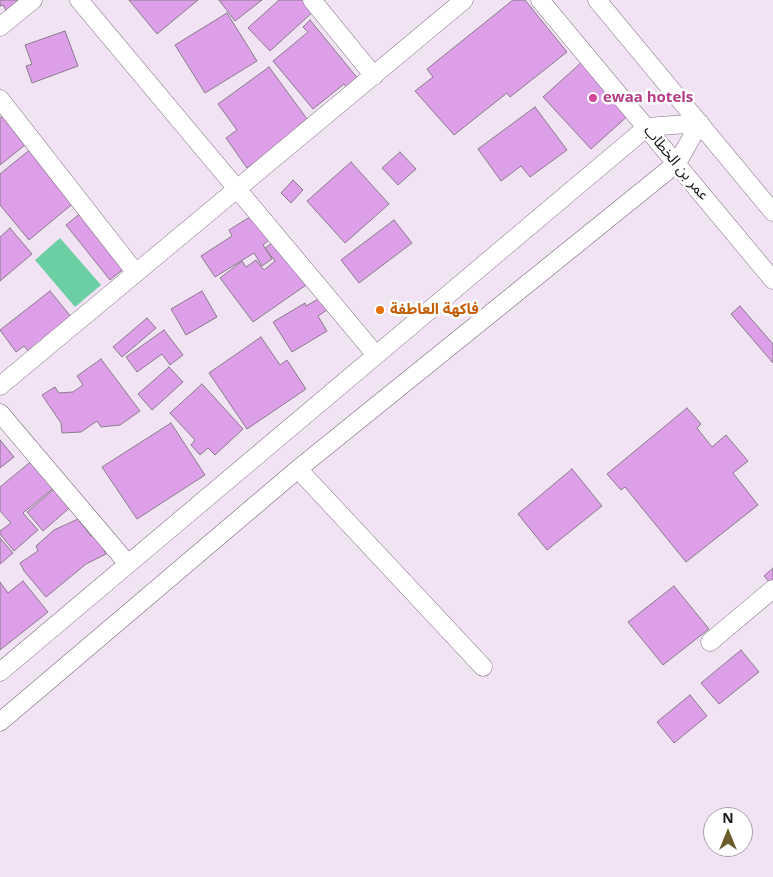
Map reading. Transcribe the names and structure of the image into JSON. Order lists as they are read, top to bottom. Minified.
{"streets":{"street":["عمر بن الخطاب"]},"places":["ewaa hotels","فاكهة العاطفة"],"north":"top"}
